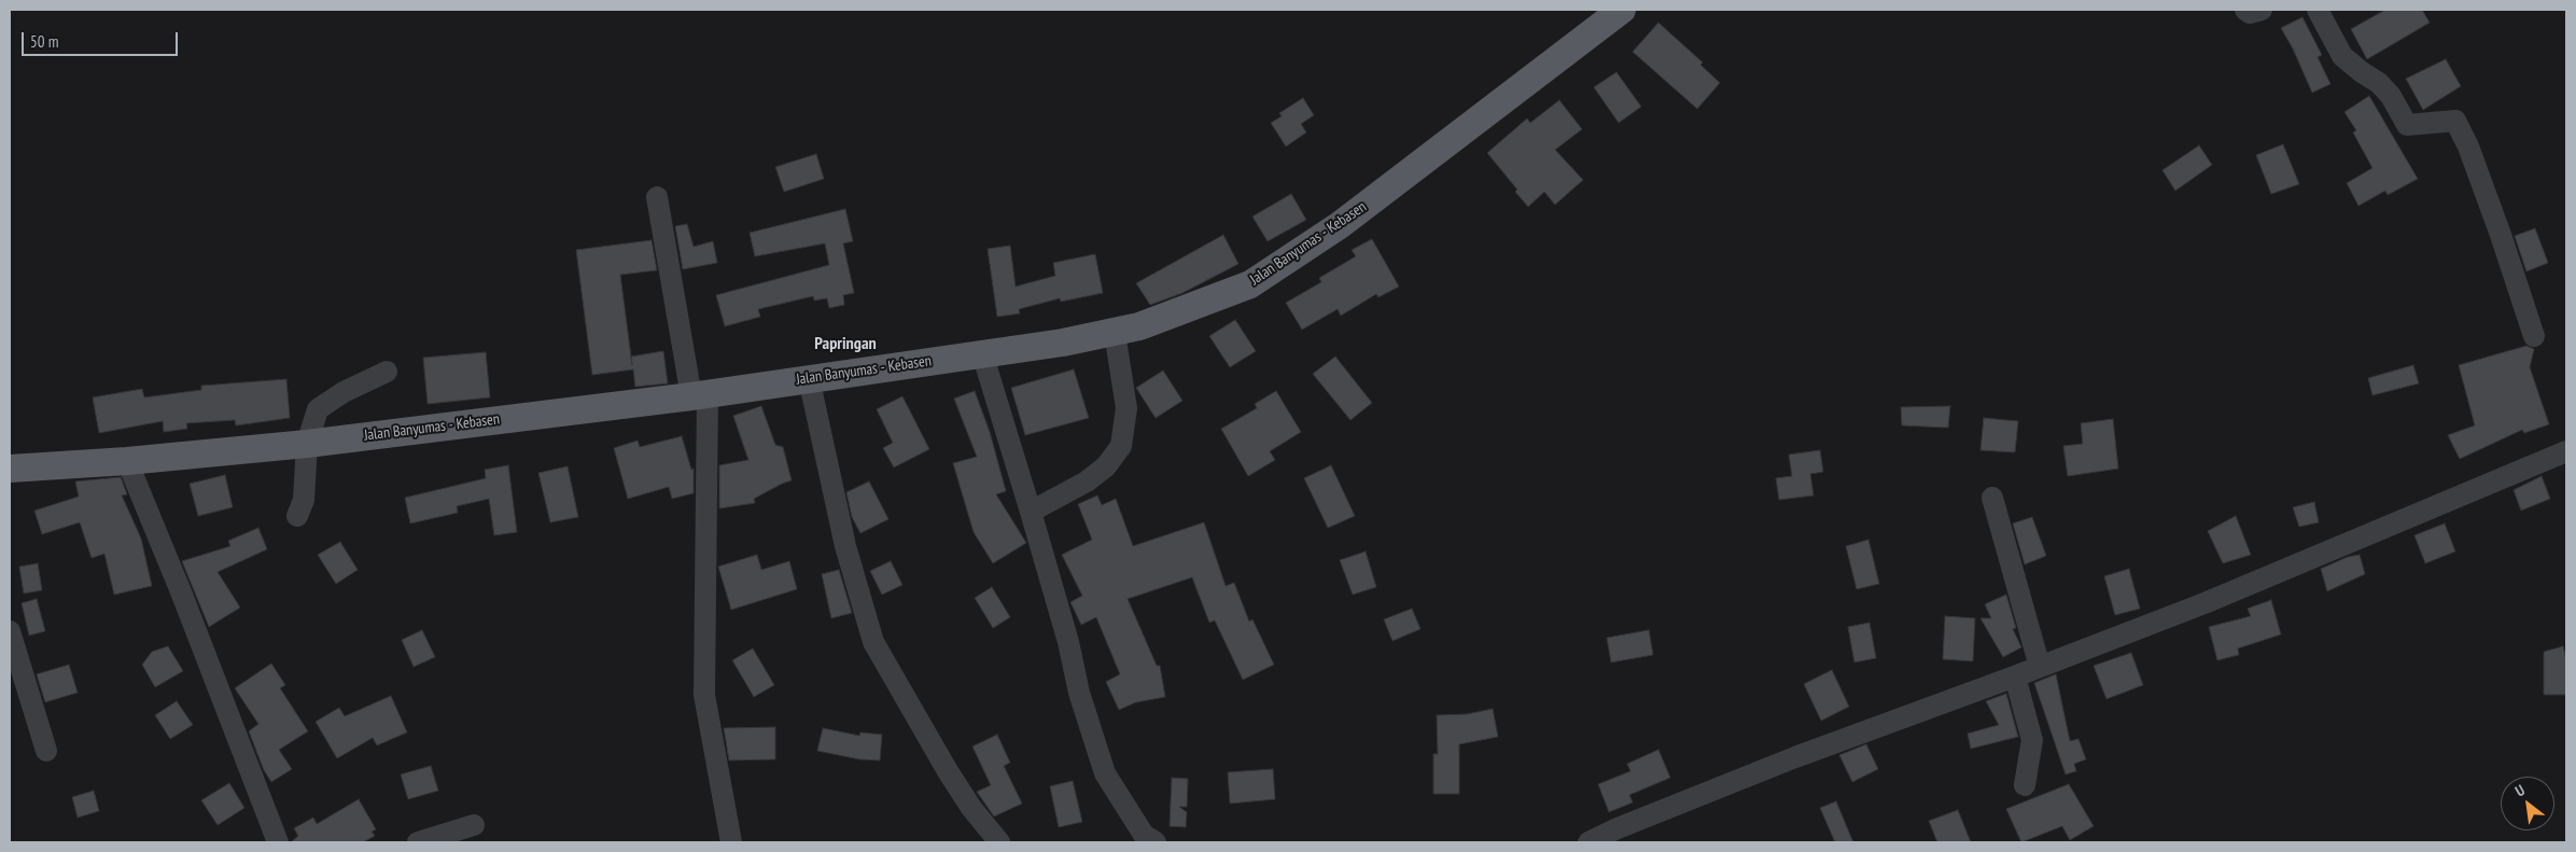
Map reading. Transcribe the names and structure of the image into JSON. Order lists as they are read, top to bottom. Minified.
{"streets":{"main road":["Jalan Banyumas - Kebasen"]},"districts":["Papringan"],"scale_bar":"50 m","north":"top left"}
